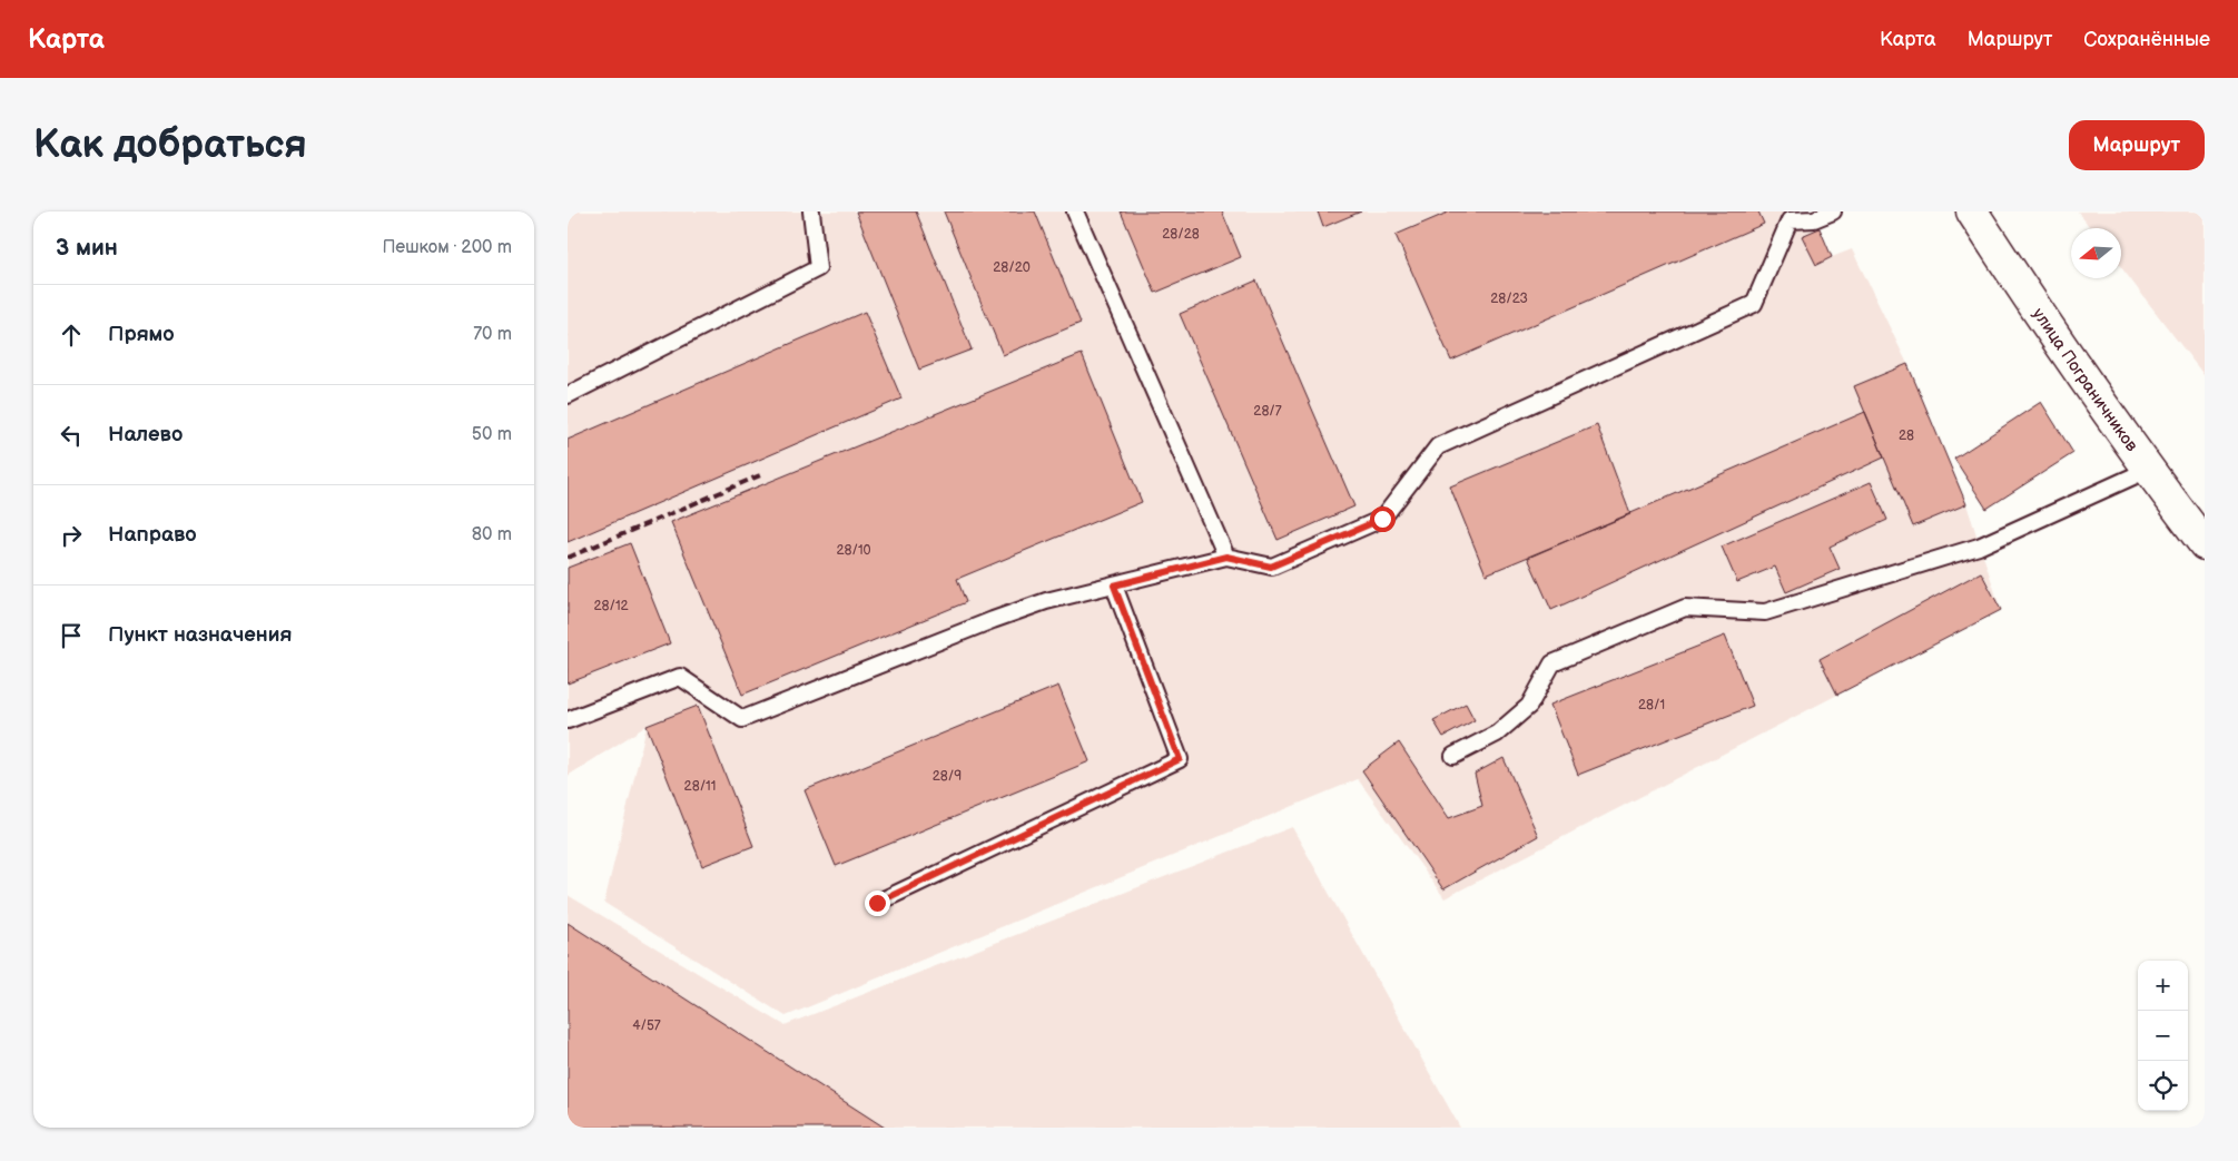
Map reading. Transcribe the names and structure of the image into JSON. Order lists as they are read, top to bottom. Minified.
{"streets":{"main road":["улица Пограничников"]},"house_numbers":["28/28","28/20","28/23","28/7","28","28/10","28/12","28/1","28/9","28/11","4/57"],"north":"left","page":{"header":"Карта","nav":["Карта","Маршрут","Сохранённые"],"buttons":"Маршрут","title":"Как добраться","heading":["3 мин","Пешком · 200 m"],"list":[["Прямо","70 m"],["Налево","50 m"],["Направо","80 m"],"Пункт назначения"],"map_buttons":["+","−"]}}
